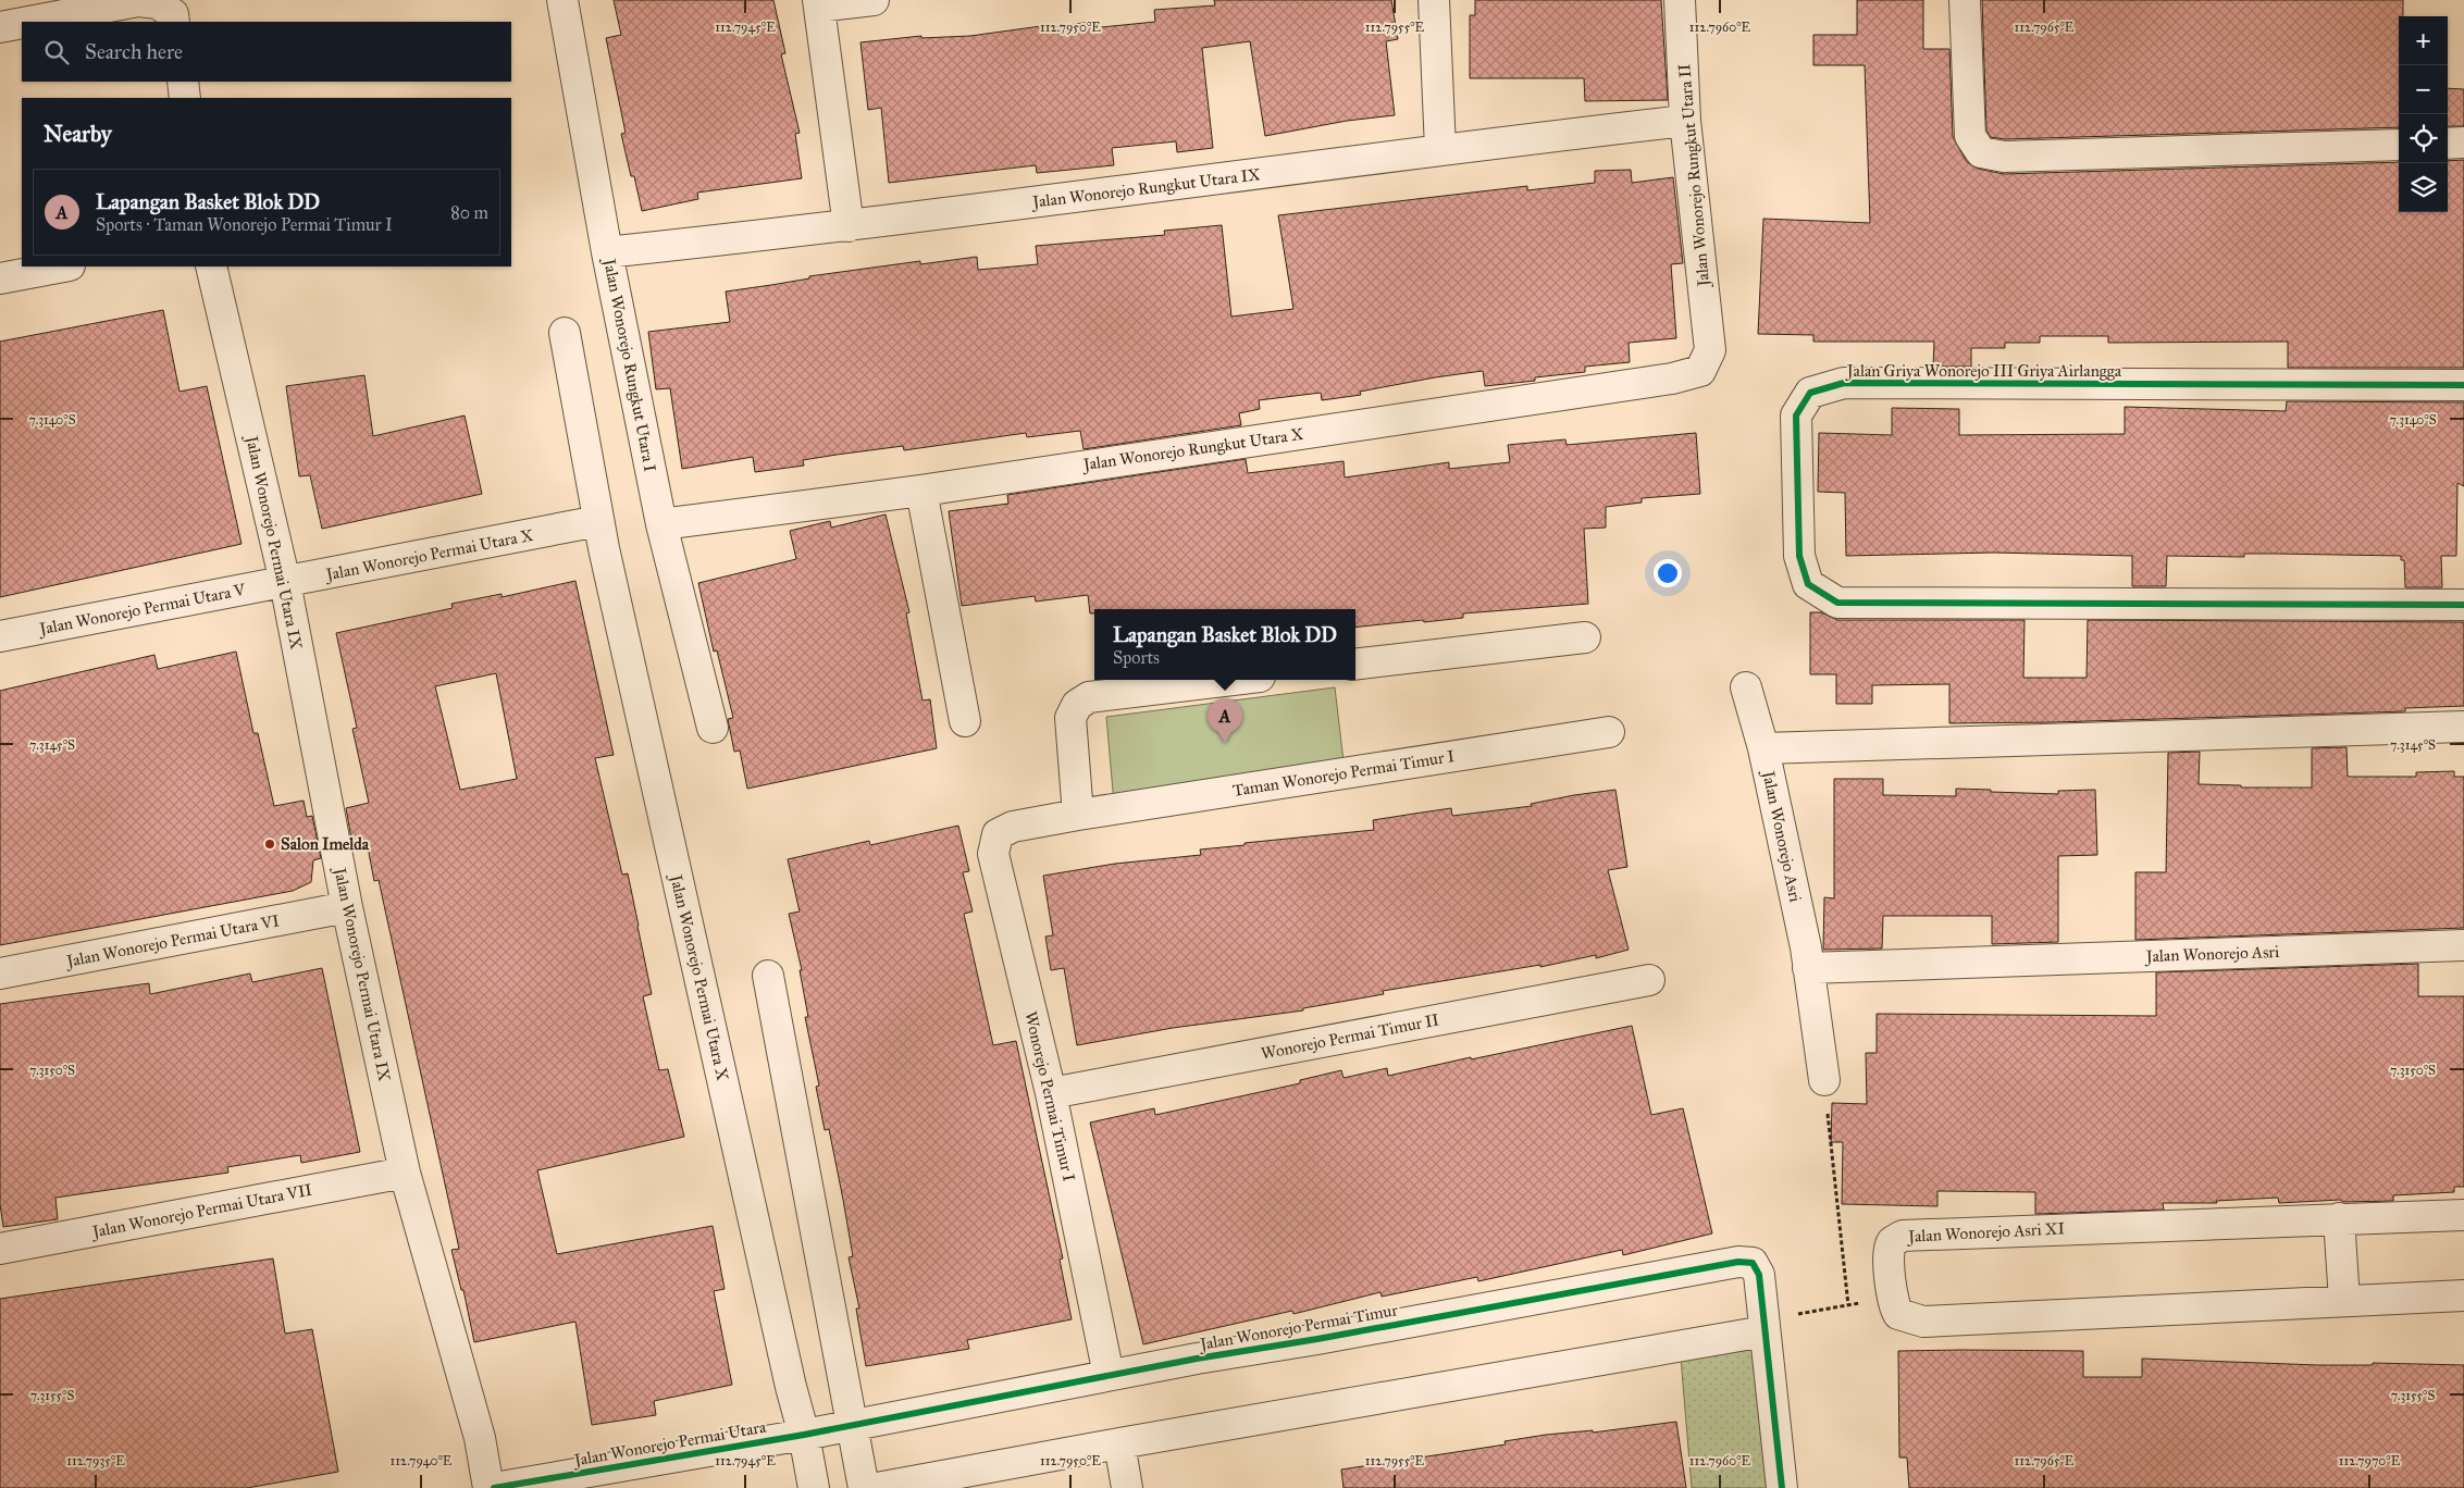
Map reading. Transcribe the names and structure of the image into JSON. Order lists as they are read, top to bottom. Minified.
{"streets":{"street":["Jalan Wonorejo Rungkut Utara II","Jalan Wonorejo Rungkut Utara IX","Jalan Wonorejo Rungkut Utara I","Jalan Griya Wonorejo III Griya Airlangga","Jalan Wonorejo Rungkut Utara X","Jalan Wonorejo Permai Utara IX","Jalan Wonorejo Permai Utara X","Jalan Wonorejo Permai Utara V","Taman Wonorejo Permai Timur I","Jalan Wonorejo Asri","Jalan Wonorejo Permai Utara VI","Wonorejo Permai Timur II","Wonorejo Permai Timur I","Jalan Wonorejo Permai Utara VII","Jalan Wonorejo Asri XI","Jalan Wonorejo Permai Timur","Jalan Wonorejo Permai Utara"]},"crossings":[["Jalan Wonorejo Rungkut Utara II","Jalan Wonorejo Rungkut Utara IX"],["Jalan Wonorejo Rungkut Utara II","Jalan Wonorejo Rungkut Utara X"],["Jalan Wonorejo Rungkut Utara IX","Jalan Wonorejo Rungkut Utara I"],["Jalan Wonorejo Rungkut Utara I","Jalan Wonorejo Rungkut Utara X"],["Jalan Wonorejo Permai Utara IX","Jalan Wonorejo Permai Utara X"],["Jalan Wonorejo Permai Utara IX","Jalan Wonorejo Permai Utara V"],["Jalan Wonorejo Permai Utara IX","Jalan Wonorejo Permai Utara VI"],["Jalan Wonorejo Permai Utara IX","Jalan Wonorejo Permai Utara VII"],["Jalan Wonorejo Permai Utara X","Jalan Wonorejo Permai Utara V"],["Jalan Wonorejo Permai Utara X","Jalan Wonorejo Permai Utara"],["Taman Wonorejo Permai Timur I","Wonorejo Permai Timur I"],["Wonorejo Permai Timur II","Wonorejo Permai Timur I"],["Wonorejo Permai Timur I","Jalan Wonorejo Permai Timur"],["Jalan Wonorejo Permai Timur","Jalan Wonorejo Permai Utara"]],"places":["Salon Imelda"],"page":{"map_buttons":["+","−"],"search":"Search here","heading":"Nearby","list":[{"mark":"A","name":"Lapangan Basket Blok DD","note":"Sports · Taman Wonorejo Permai Timur I","value":"80 m"}],"popup":["Lapangan Basket Blok DD","Sports"],"pins":"A"},"coordinates":["112.7945°E","112.7950°E","112.7955°E","112.7960°E","112.7965°E","7.3140°S","7.3145°S","7.3150°S","7.3155°S","112.7935°E","112.7940°E","112.7970°E"]}
